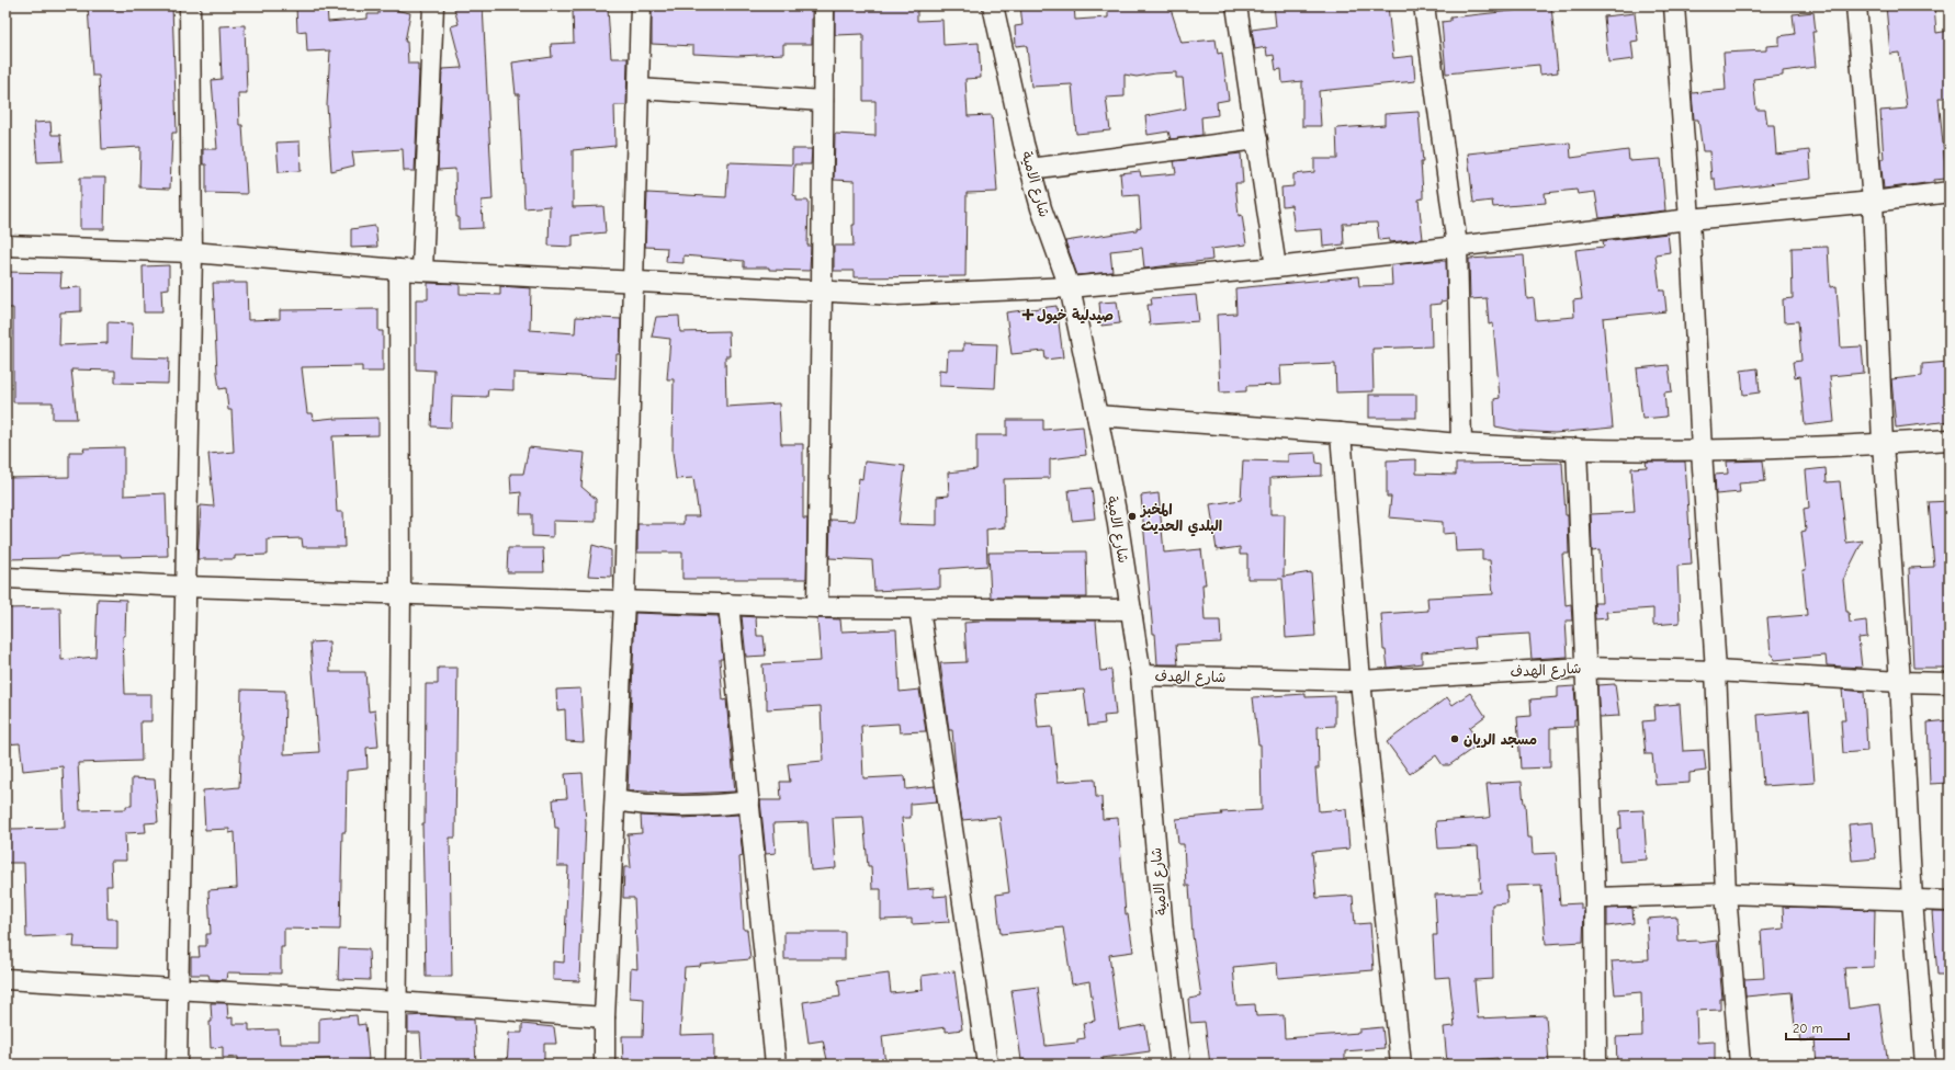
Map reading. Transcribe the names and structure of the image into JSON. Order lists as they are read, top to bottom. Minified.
{"streets":{"street":["شارع الامية","شارع الهدف"]},"crossings":[["شارع الامية","شارع الهدف"]],"places":{"health":["صيدلية خيول"],"other":["المخبز البلدي الحديث","مسجد الريان"]},"scale_bar":"20 m"}
